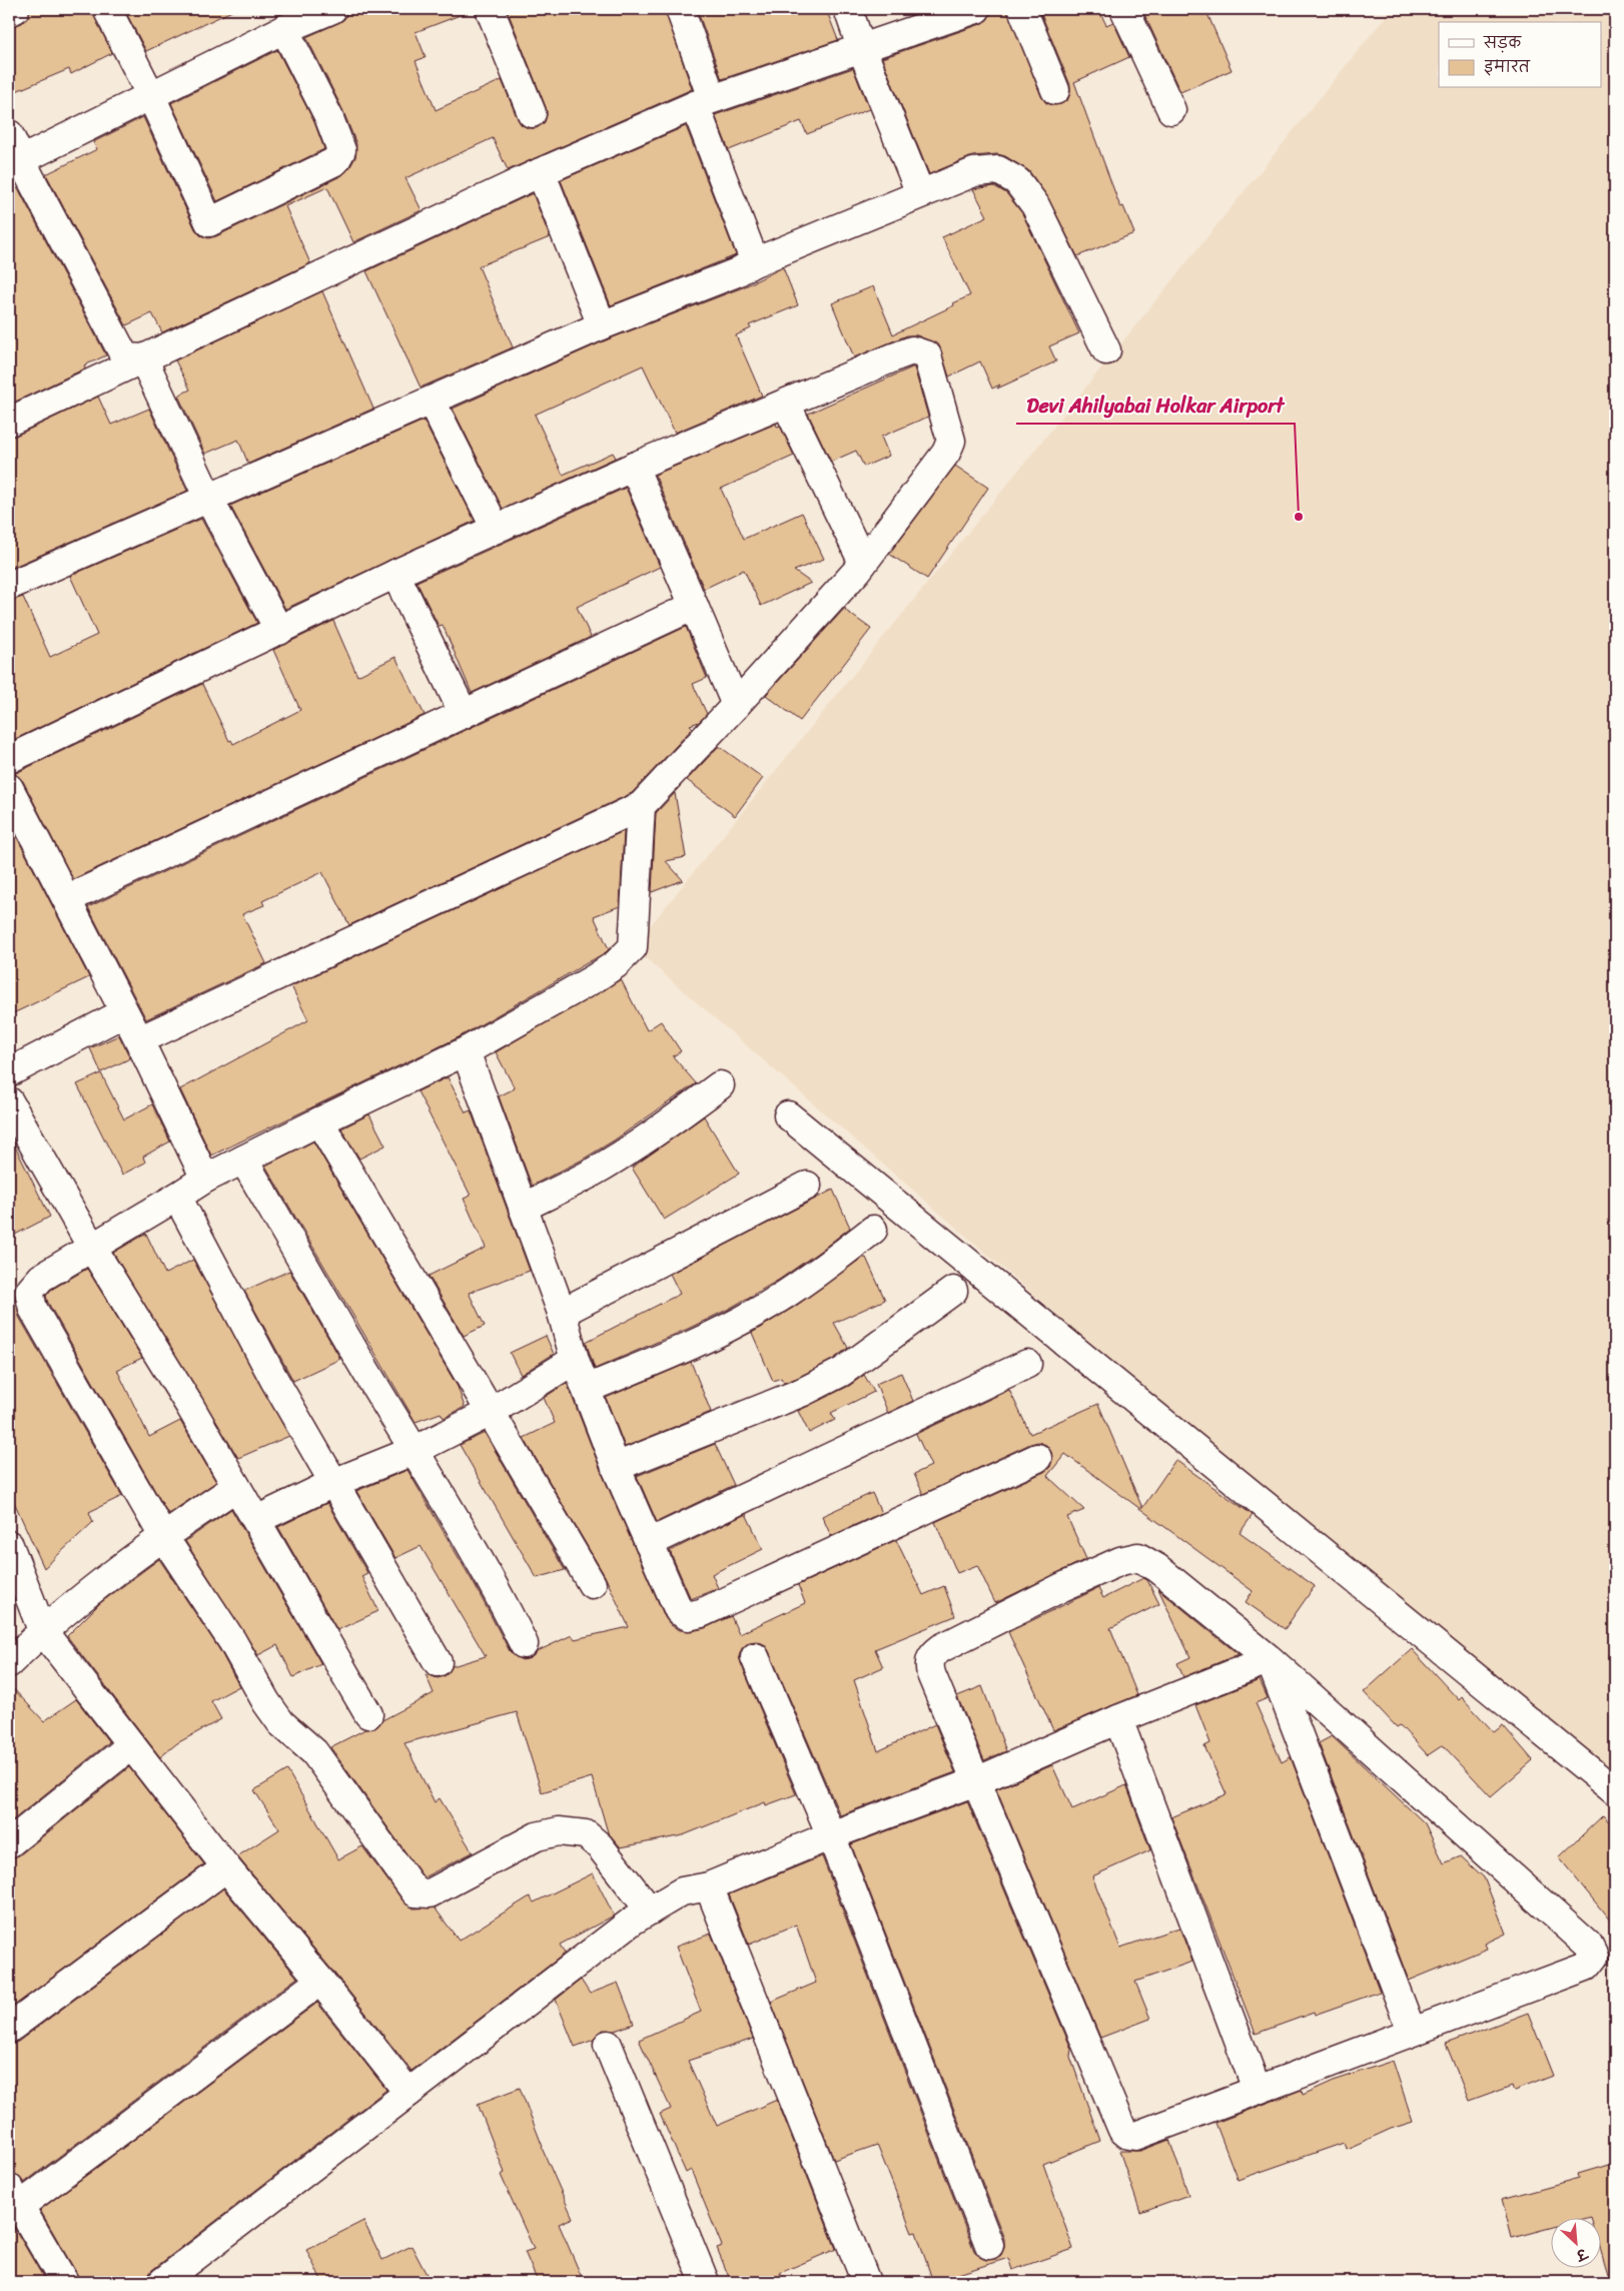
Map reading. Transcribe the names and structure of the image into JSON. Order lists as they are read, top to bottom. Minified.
{"places":["Devi Ahilyabai Holkar Airport"],"legend":["सड़क","इमारत"],"north":"bottom right"}
